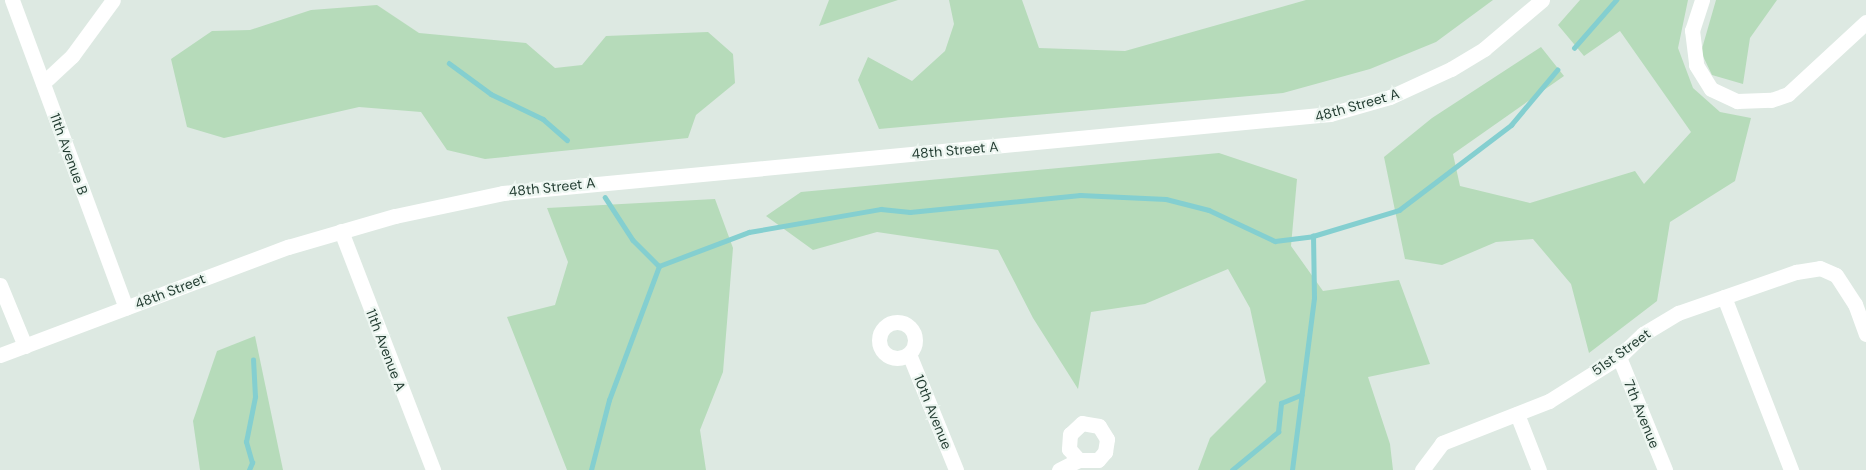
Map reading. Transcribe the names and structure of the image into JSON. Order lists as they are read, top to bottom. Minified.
{"streets":{"street":["48th Street A","11th Avenue B","48th Street","11th Avenue A","51st Street","10th Avenue","7th Avenue"]},"crossings":[["48th Street A","48th Street"],["48th Street A","11th Avenue A"],["11th Avenue B","48th Street"],["48th Street","11th Avenue A"],["51st Street","7th Avenue"]]}
